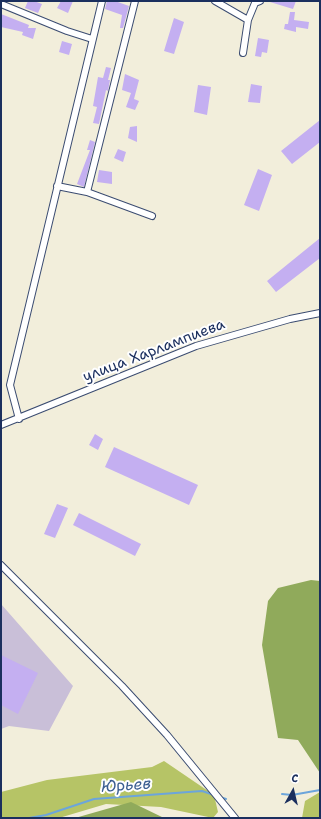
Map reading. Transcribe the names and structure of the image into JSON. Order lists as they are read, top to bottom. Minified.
{"streets":{"street":["улица Харлампиева"]},"water":["Юрьев"],"north":"top"}
